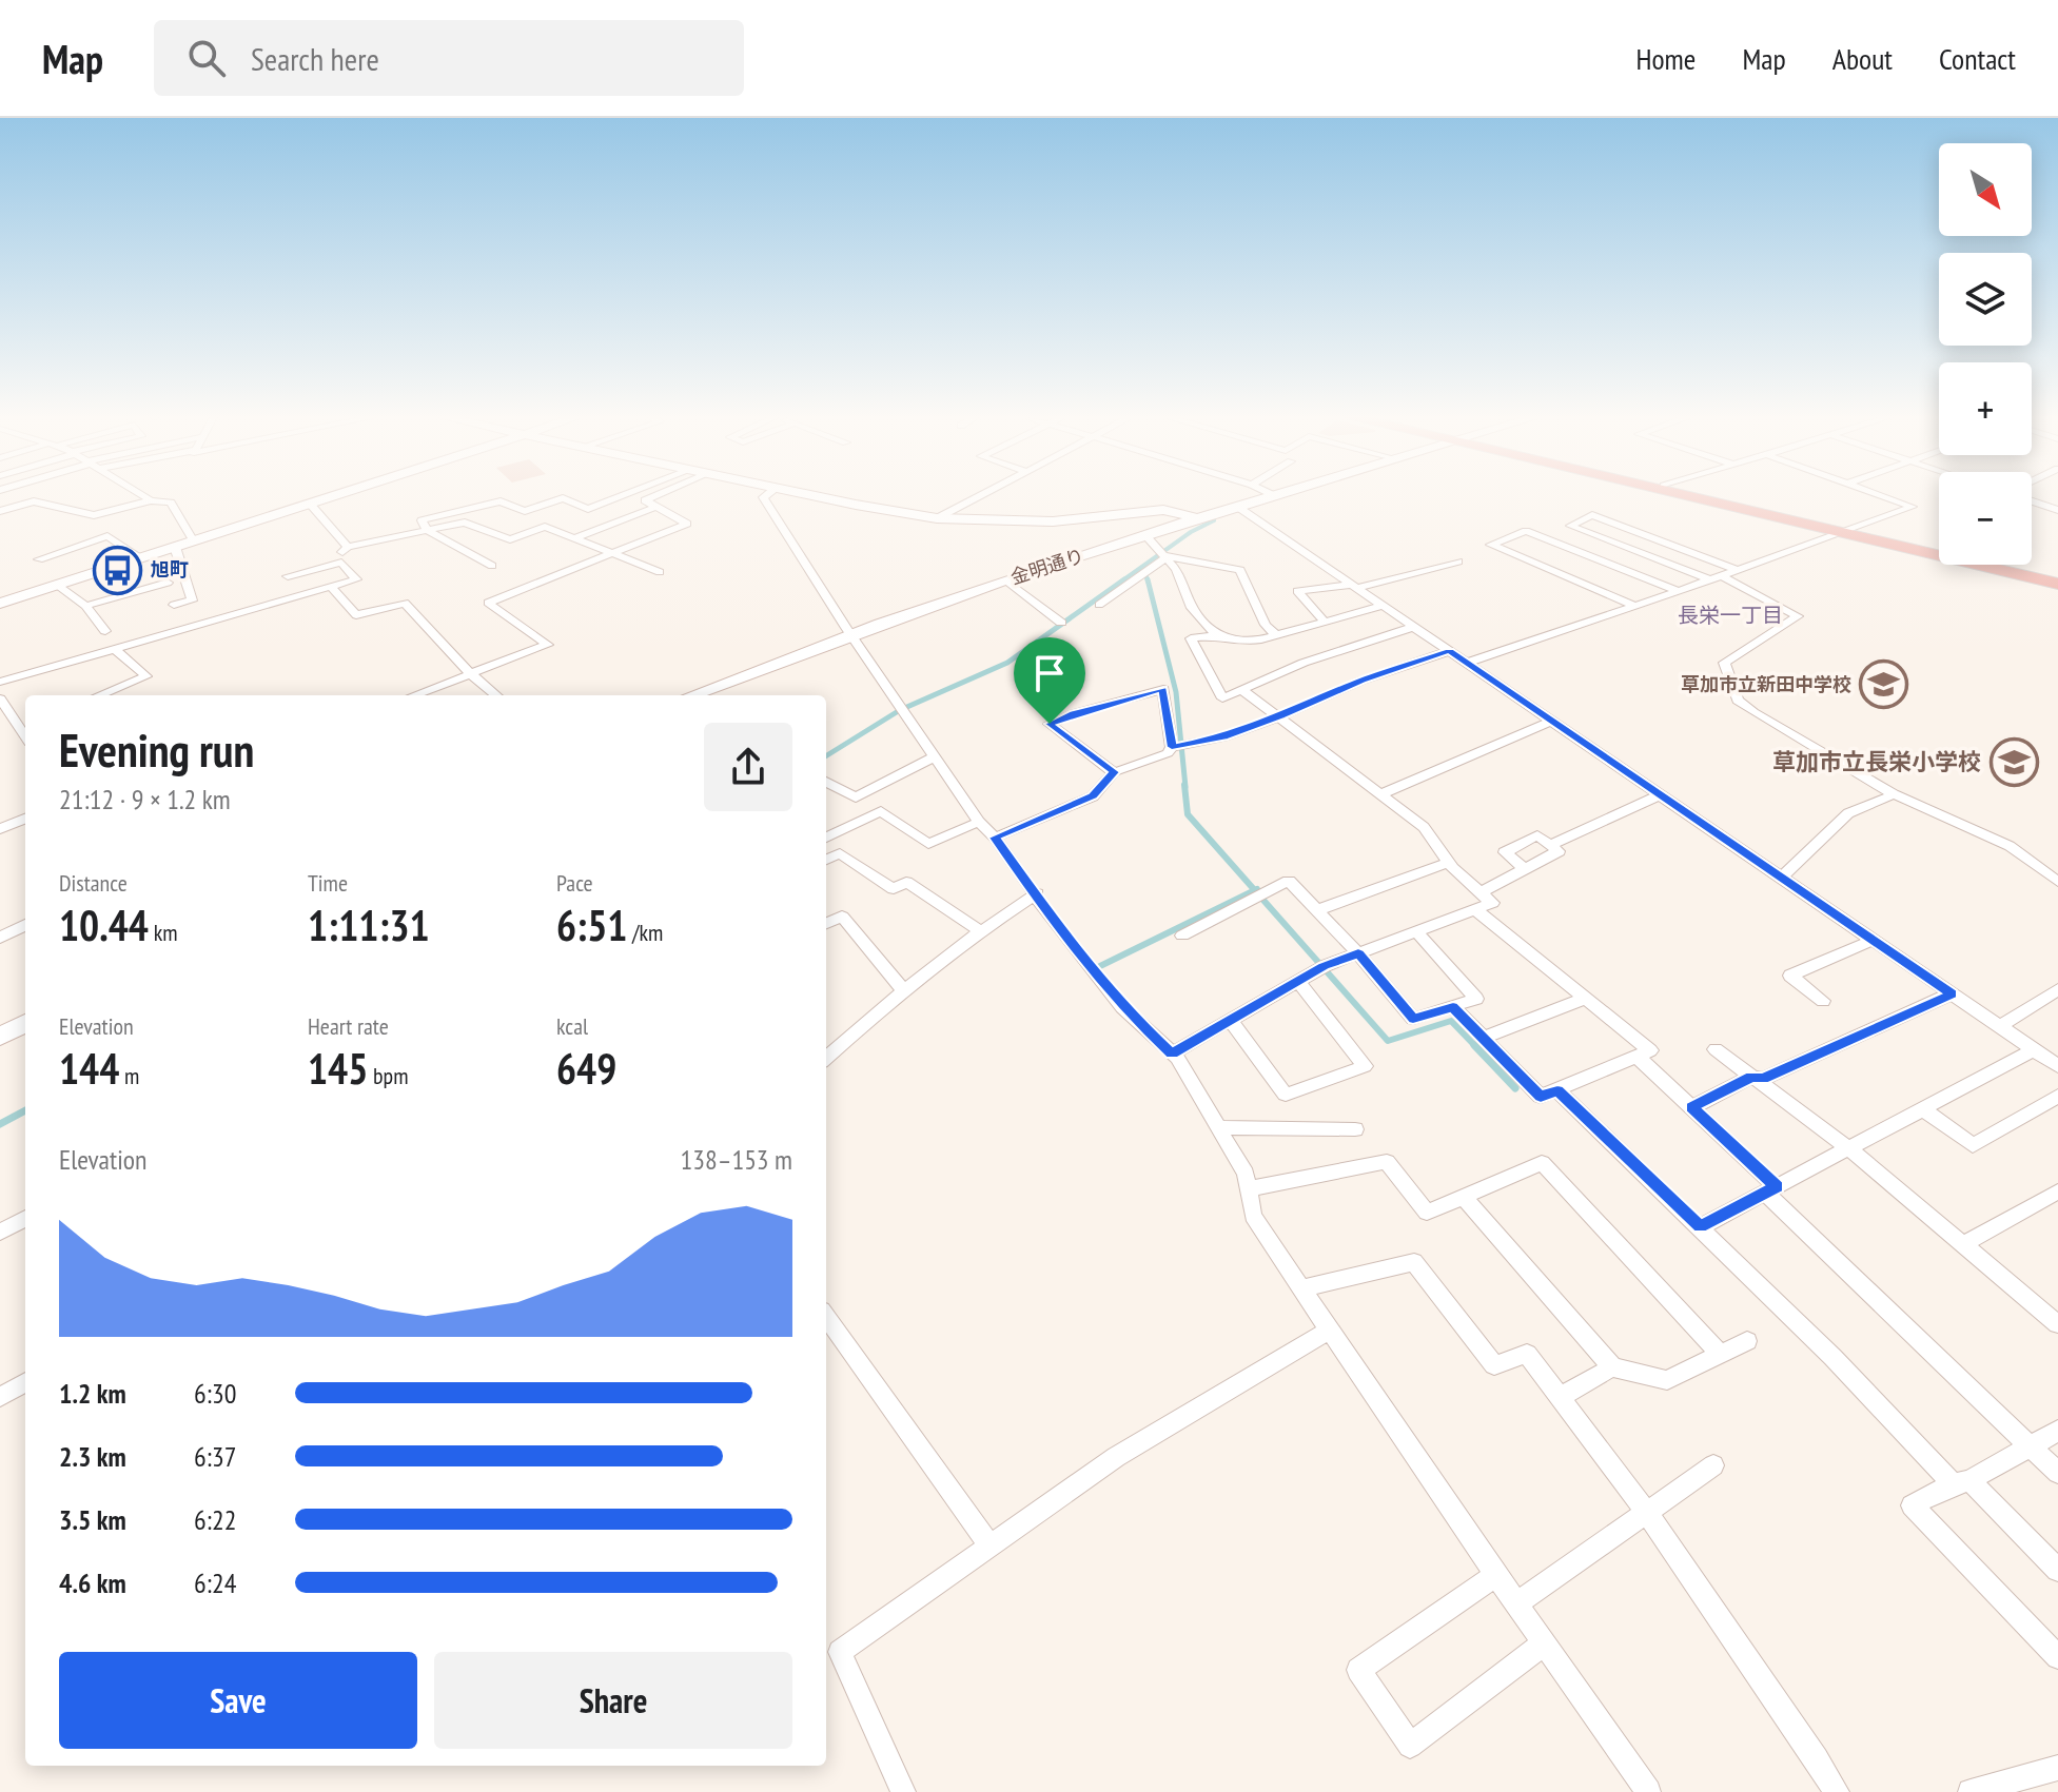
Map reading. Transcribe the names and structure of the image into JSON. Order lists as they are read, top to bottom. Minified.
{"streets":{"street":["金明通り"]},"districts":["長栄一丁目"],"places":{"bus stop":["旭町"],"school or university":["草加市立新田中学校","草加市立長栄小学校"]},"north":"bottom right","page":{"header":"Map","search":"Search here","nav":["Home","Map","About","Contact"],"map_buttons":["+","−"],"heading":["Evening run","21:12 · 9 × 1.2 km"],"stats":[["Distance","10.44 km"],["Time","1:11:31"],["Pace","6:51 /km"],["Elevation","144 m"],["Heart rate","145 bpm"],["kcal","649"]],"chart":["Elevation","138–153 m"],"list":[{"name":"1.2 km","note":"6:30"},{"name":"2.3 km","note":"6:37"},{"name":"3.5 km","note":"6:22"},{"name":"4.6 km","note":"6:24"}],"buttons":["Save","Share"]}}
